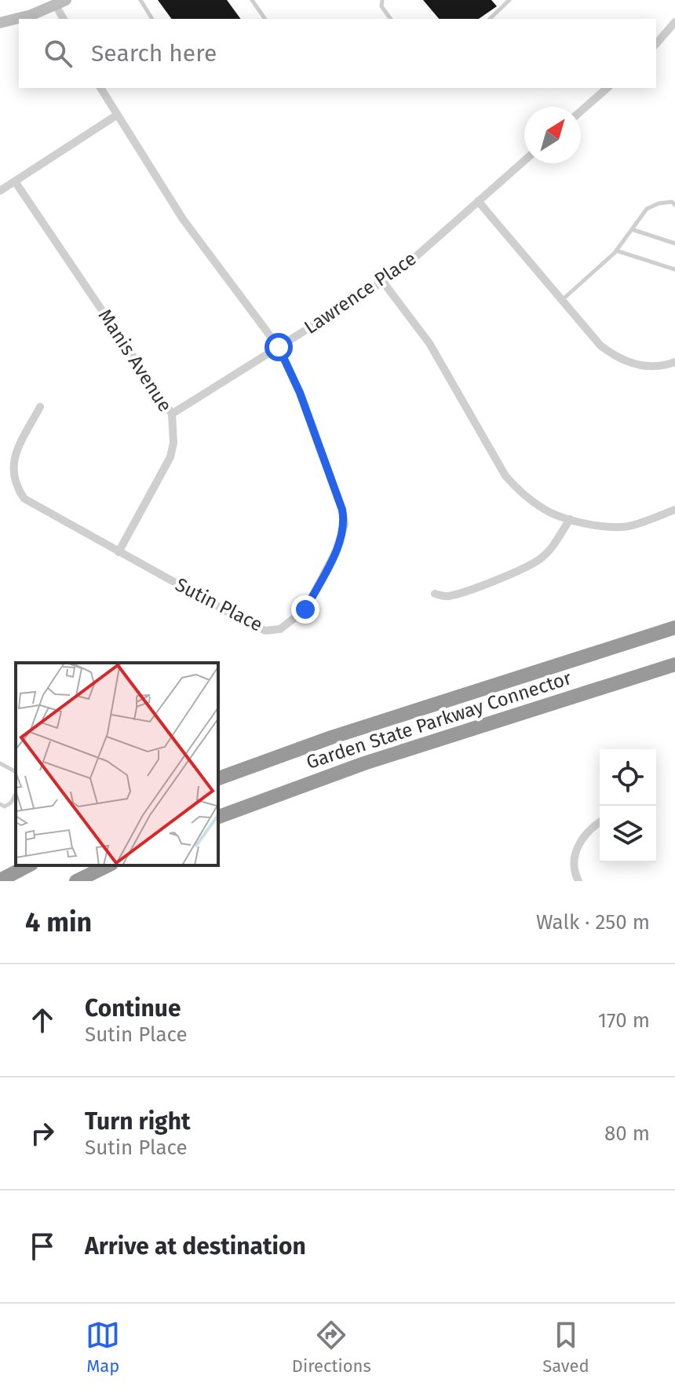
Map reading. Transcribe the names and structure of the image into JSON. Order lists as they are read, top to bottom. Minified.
{"streets":{"highway":["Garden State Parkway Connector"],"street":["Lawrence Place","Manis Avenue","Sutin Place"]},"crossings":[["Lawrence Place","Manis Avenue"],["Lawrence Place","Sutin Place"],["Manis Avenue","Sutin Place"]],"north":"top right","page":{"search":"Search here","heading":["4 min","Walk · 250 m"],"list":[["Continue","Sutin Place","170 m"],["Turn right","Sutin Place","80 m"],"Arrive at destination"],"nav":["Map","Directions","Saved"]}}
